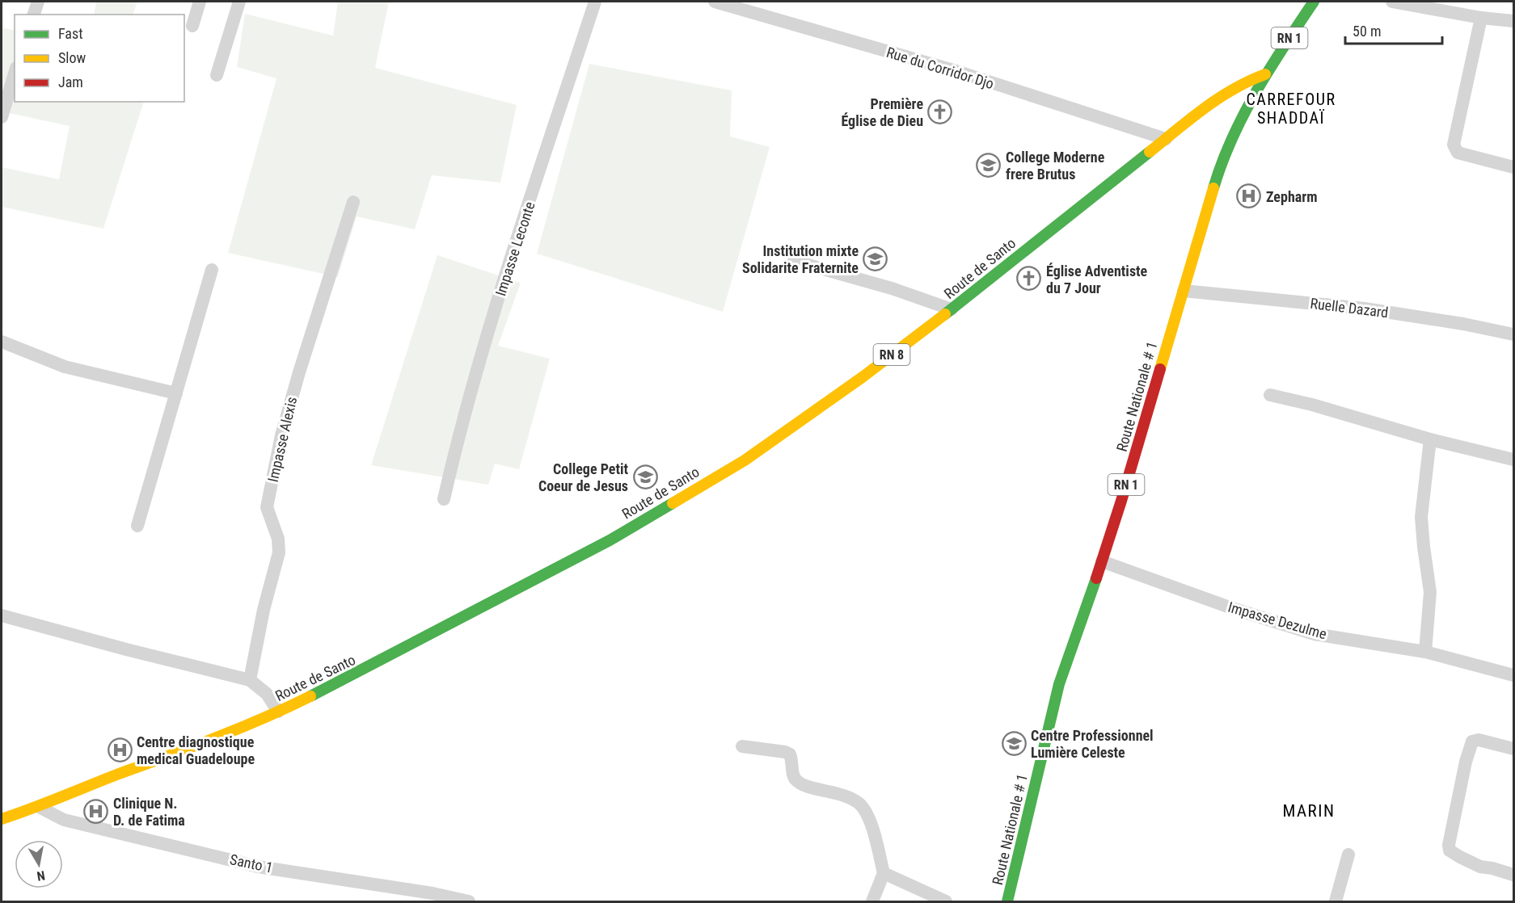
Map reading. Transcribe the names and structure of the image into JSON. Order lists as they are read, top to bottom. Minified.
{"streets":{"main road":["RN 1","Route de Santo","RN 8","Route Nationale # 1"],"street":["Rue du Corridor Djo","Impasse Leconte","Ruelle Dazard","Impasse Alexis","Impasse Dezulme","Santo 1"]},"crossings":[["Rue du Corridor Djo","Route de Santo"],["Route de Santo","Route Nationale # 1"],["Route de Santo","Santo 1"],["Ruelle Dazard","Route Nationale # 1"],["Route Nationale # 1","Impasse Dezulme"]],"districts":["CARREFOUR SHADDAÏ","MARIN"],"places":{"church":["Première Église de Dieu","Église Adventiste du 7 Jour"],"school or university":["College Moderne frere Brutus","Institution mixte Solidarite Fraternite","College Petit Coeur de Jesus","Centre Professionnel Lumière Celeste"],"hospital":["Zepharm","Centre diagnostique medical Guadeloupe","Clinique N. D. de Fatima"]},"legend":["Fast","Slow","Jam"],"scale_bar":"50 m","north":"bottom"}
